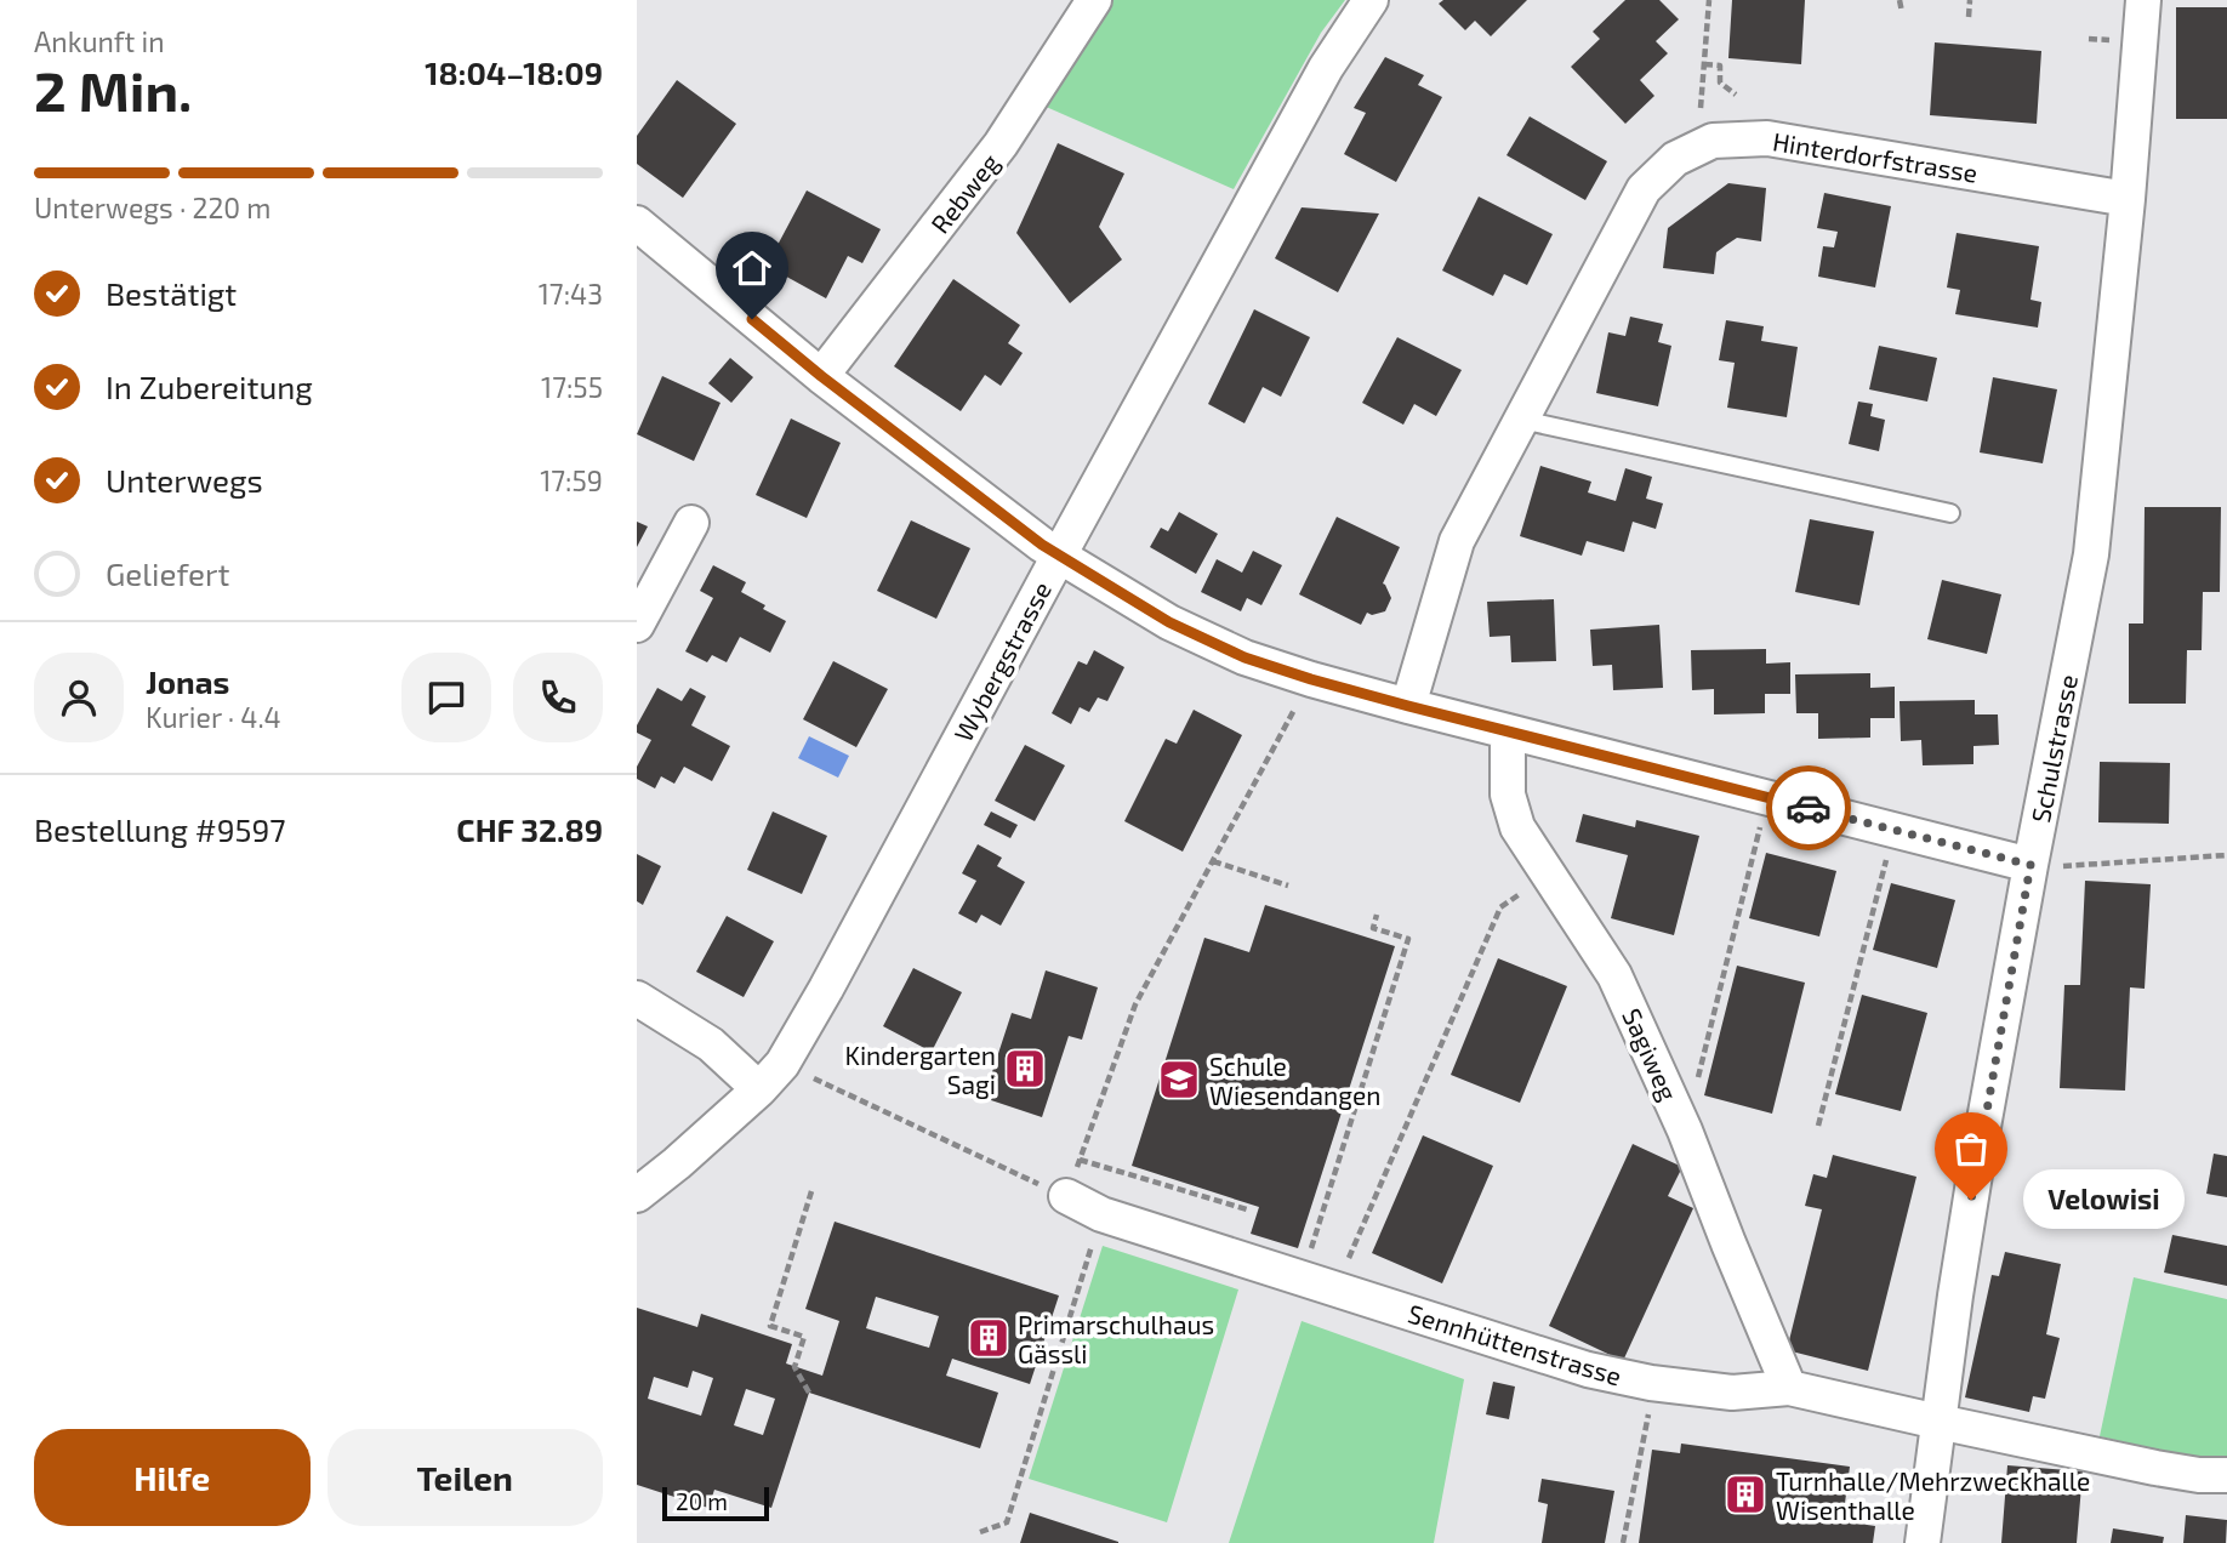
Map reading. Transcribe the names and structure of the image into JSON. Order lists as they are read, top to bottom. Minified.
{"streets":{"street":["Hinterdorfstrasse","Rebweg","Wybergstrasse","Schulstrasse","Sagiweg","Sennhüttenstrasse"]},"crossings":[["Hinterdorfstrasse","Schulstrasse"],["Schulstrasse","Sennhüttenstrasse"],["Sagiweg","Sennhüttenstrasse"]],"places":{"building":["Kindergarten Sagi","Primarschulhaus Gässli","Turnhalle/Mehrzweckhalle Wisenthalle"],"school or university":["Schule Wiesendangen"],"other":["Velowisi"]},"scale_bar":"20 m","page":{"heading":["2 Min.","Ankunft in","18:04–18:09"],"panel":["Jonas","Kurier · 4.4","Bestellung #9597","CHF 32.89"],"bar":"Unterwegs · 220 m","list":[["Bestätigt","17:43"],["In Zubereitung","17:55"],["Unterwegs","17:59"],"Geliefert"],"bubble":"Velowisi","buttons":["Hilfe","Teilen"],"scale":"20 m"}}
